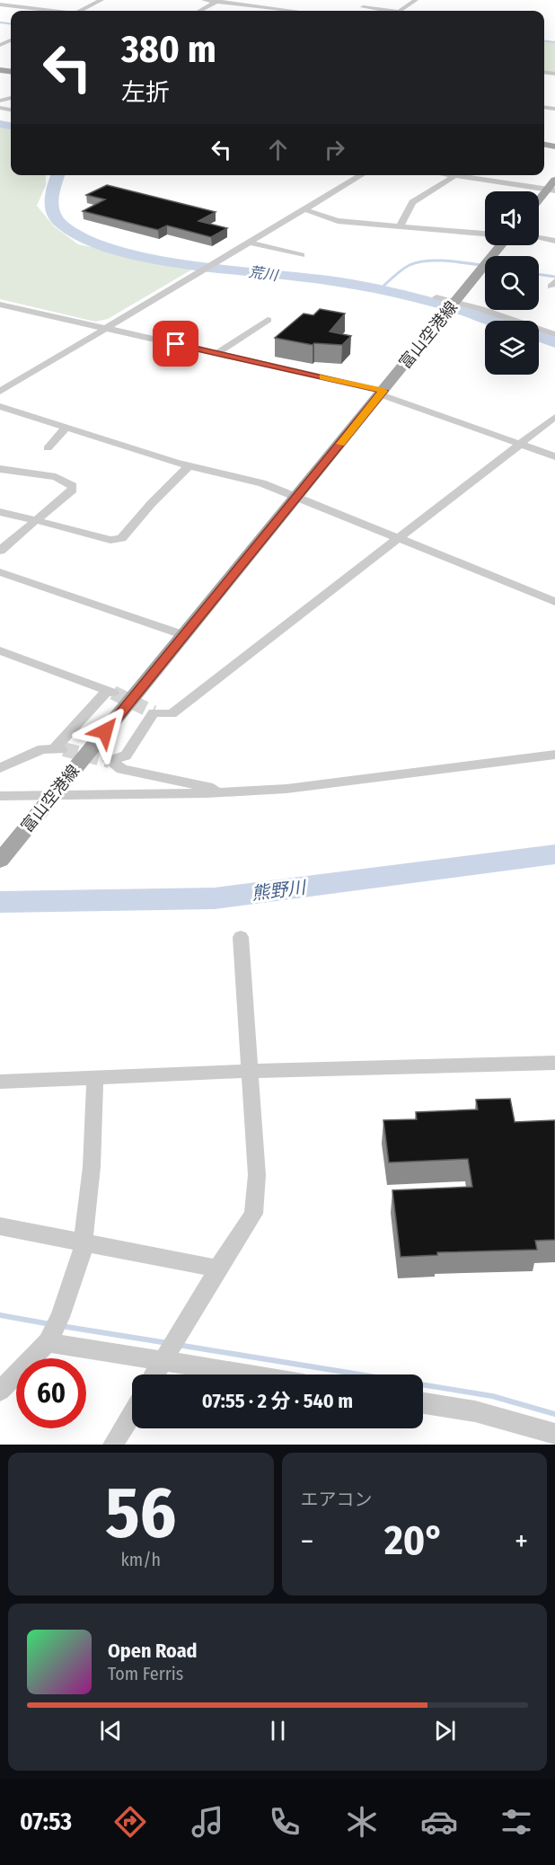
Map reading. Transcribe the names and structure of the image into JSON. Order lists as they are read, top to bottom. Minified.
{"streets":{"main road":["富山空港線"]},"water":["荒川","熊野川"],"page":{"turn":["380 m","左折"],"limit":"60","trip":"07:55 · 2 分 · 540 m","tile":[["56","km/h"],"エアコン"],"heat":["−","20°","+"],"song":["Open Road","Tom Ferris"],"tabs":"07:53"}}
